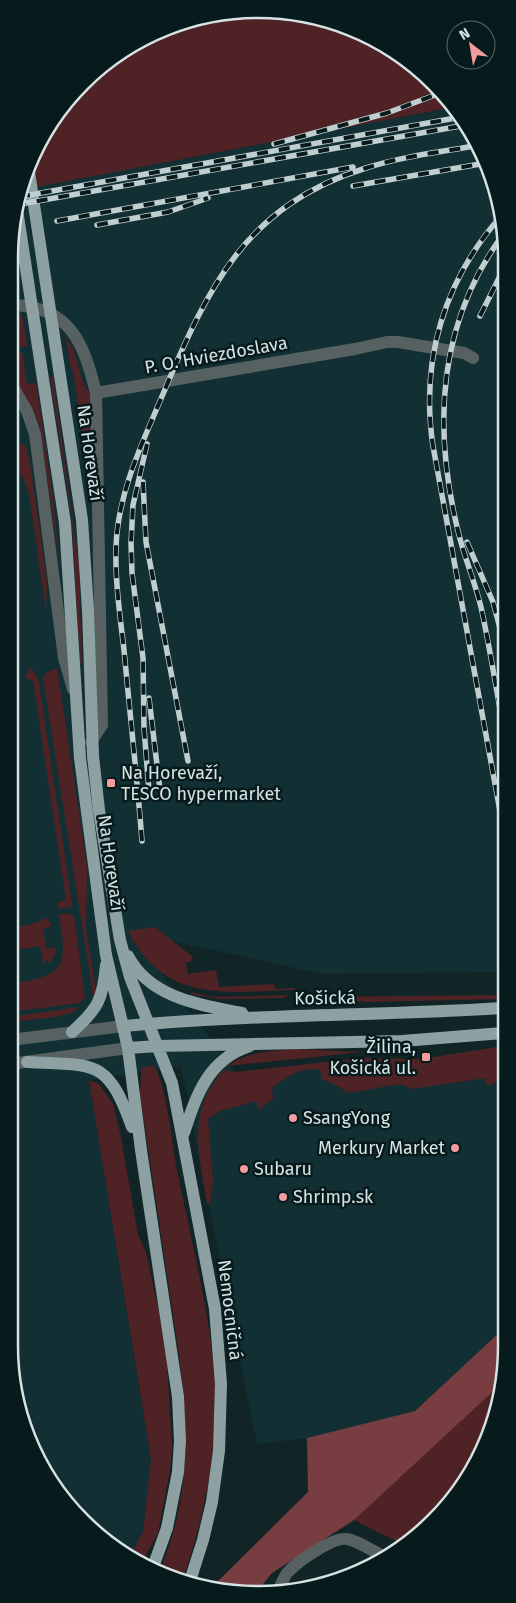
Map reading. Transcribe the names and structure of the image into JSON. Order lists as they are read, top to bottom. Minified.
{"streets":{"main road":["Na Horevaží","Košická","Nemocničná"],"street":["P. O. Hviezdoslava"]},"crossings":[["P. O. Hviezdoslava","Na Horevaží"],["Na Horevaží","Košická"],["Na Horevaží","Nemocničná"]],"places":{"transit":["Na Horevaží, TESCO hypermarket","Žilina, Košická ul."],"other":["SsangYong","Merkury Market","Subaru","Shrimp.sk"]},"north":"top left"}
